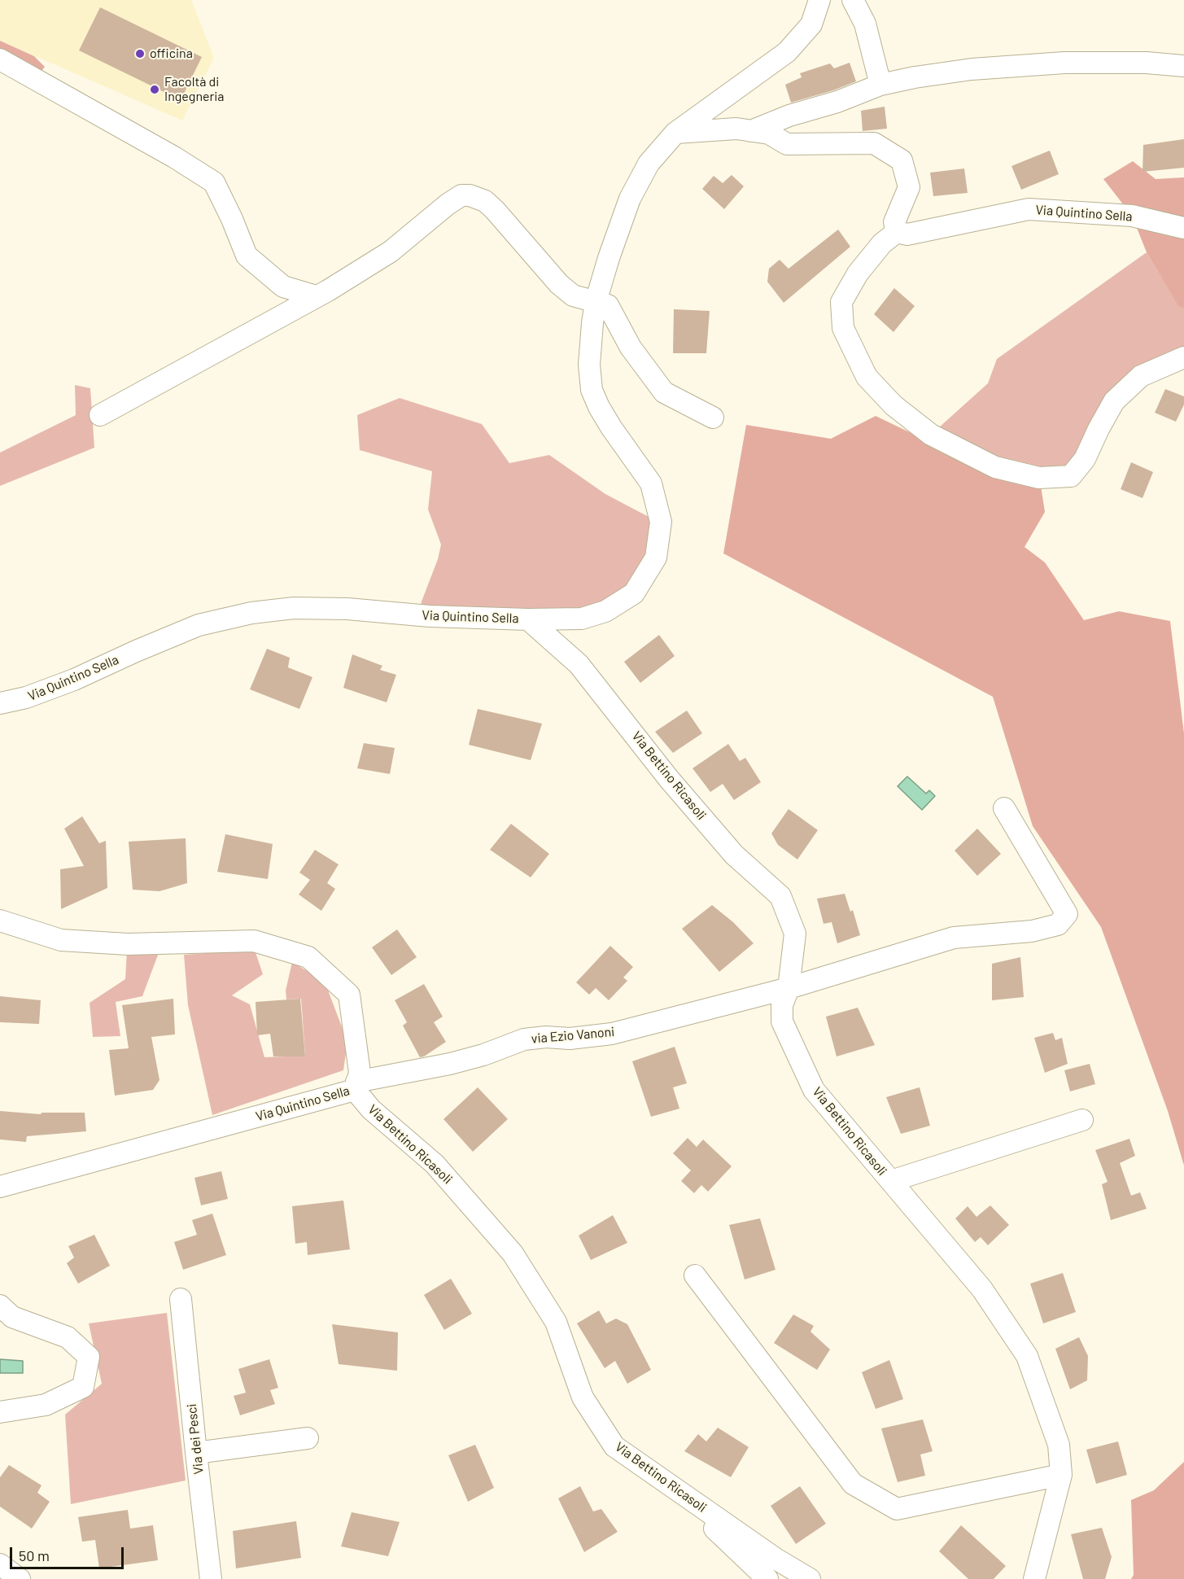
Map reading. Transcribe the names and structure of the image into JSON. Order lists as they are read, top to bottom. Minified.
{"streets":{"street":["Via Quintino Sella","Via Bettino Ricasoli","via Ezio Vanoni","Via dei Pesci"]},"crossings":[["Via Quintino Sella","Via Bettino Ricasoli"],["Via Quintino Sella","via Ezio Vanoni"],["Via Bettino Ricasoli","via Ezio Vanoni"]],"places":["officina","Facoltà di Ingegneria"],"scale_bar":"50 m"}
